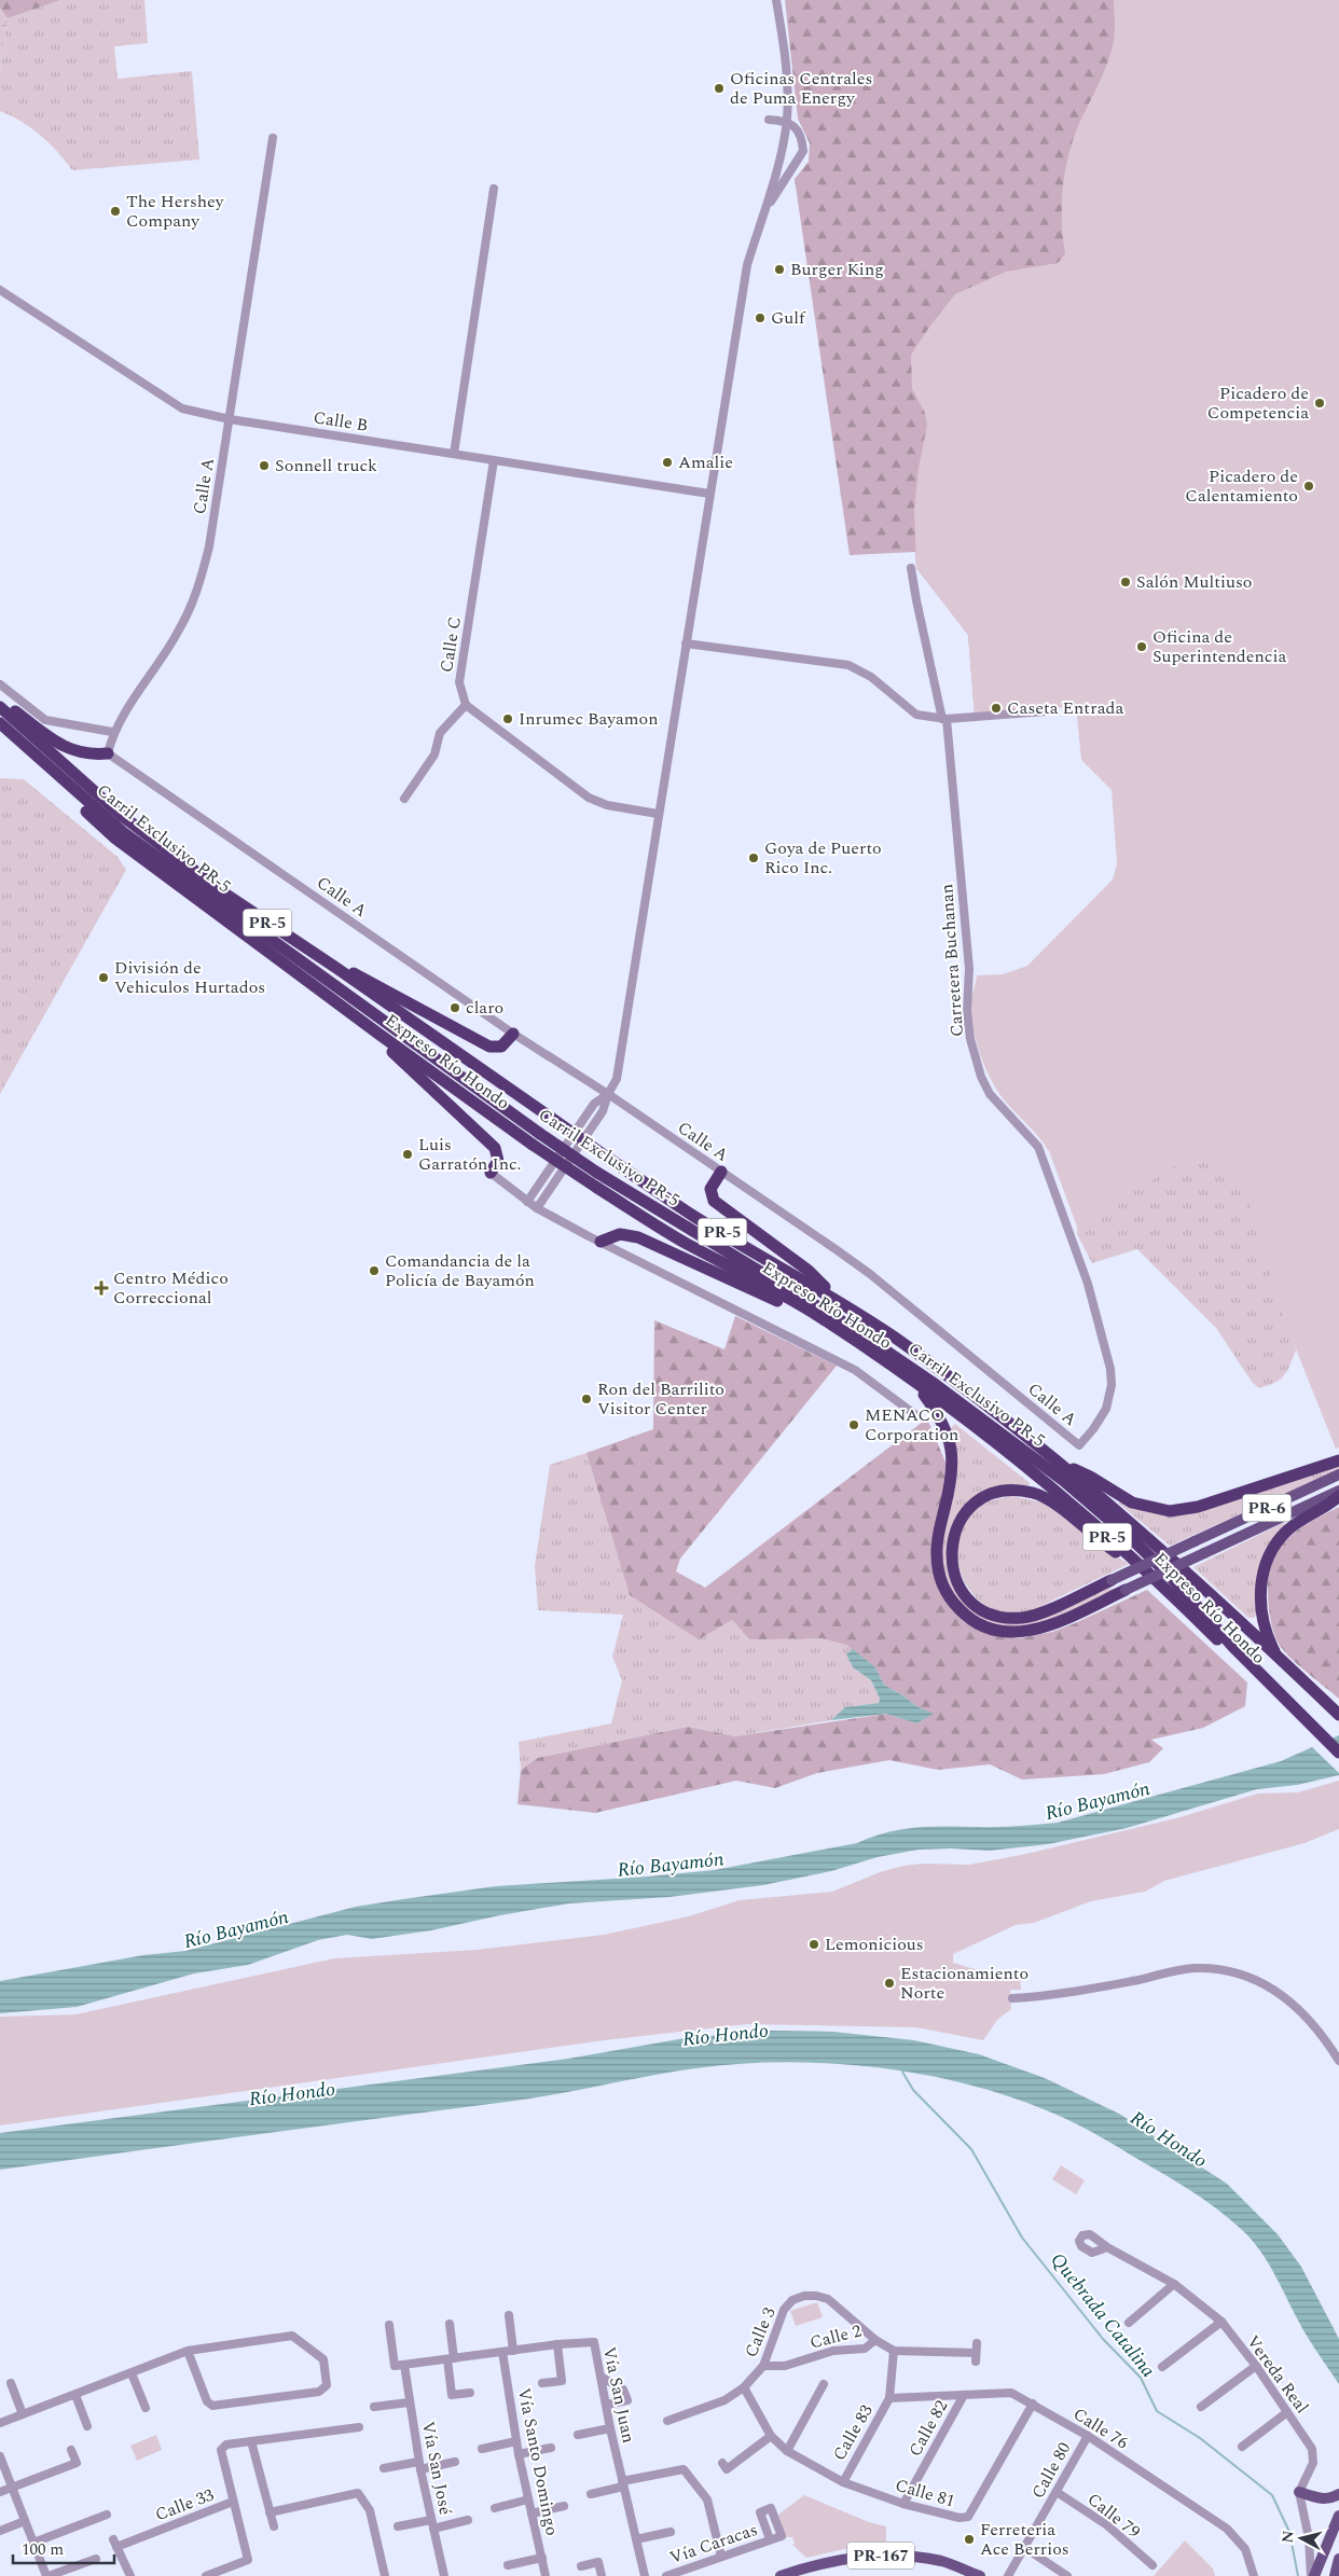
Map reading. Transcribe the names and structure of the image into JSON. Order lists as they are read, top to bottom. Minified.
{"streets":{"highway":["Carril Exclusivo PR-5","PR-5","Expreso Río Hondo"],"main road":["PR-6","PR-167"],"street":["Calle B","Calle A","Calle C","Carretera Buchanan","Calle 3","Calle 2","Vereda Real","Vía San Juan","Calle 82","Calle 76","Calle 83","Vía Santo Domingo","Vía San José","Calle 80","Calle 81","Calle 33","Calle 79","Vía Caracas"]},"crossings":[["Calle B","Calle A"],["Calle B","Calle C"],["Calle A","Carretera Buchanan"],["Carril Exclusivo PR-5","Expreso Río Hondo"],["Calle 3","Calle 2"],["Calle 3","Calle 81"],["Vía San Juan","Vía Santo Domingo"],["Vía San Juan","Vía San José"],["Calle 82","Calle 76"],["Calle 82","Calle 81"],["Calle 76","Calle 83"],["Calle 76","Calle 80"],["Calle 76","Calle 81"],["Calle 83","Calle 81"],["Calle 80","Calle 79"]],"water":["Río Bayamón","Río Hondo","Quebrada Catalina"],"places":{"other":["Oficinas Centrales de Puma Energy","The Hershey Company","Burger King","Gulf","Picadero de Competencia","Amalie","Sonnell truck","Picadero de Calentamiento","Salón Multiuso","Oficina de Superintendencia","Caseta Entrada","Inrumec Bayamon","Goya de Puerto Rico Inc.","División de Vehiculos Hurtados","claro","Luis Garratón Inc.","Comandancia de la Policía de Bayamón","Ron del Barrilito Visitor Center","MENACO Corporation","Lemonicious","Estacionamiento Norte","Ferreteria Ace Berrios"],"health":["Centro Médico Correccional"]},"scale_bar":"100 m","north":"left"}
